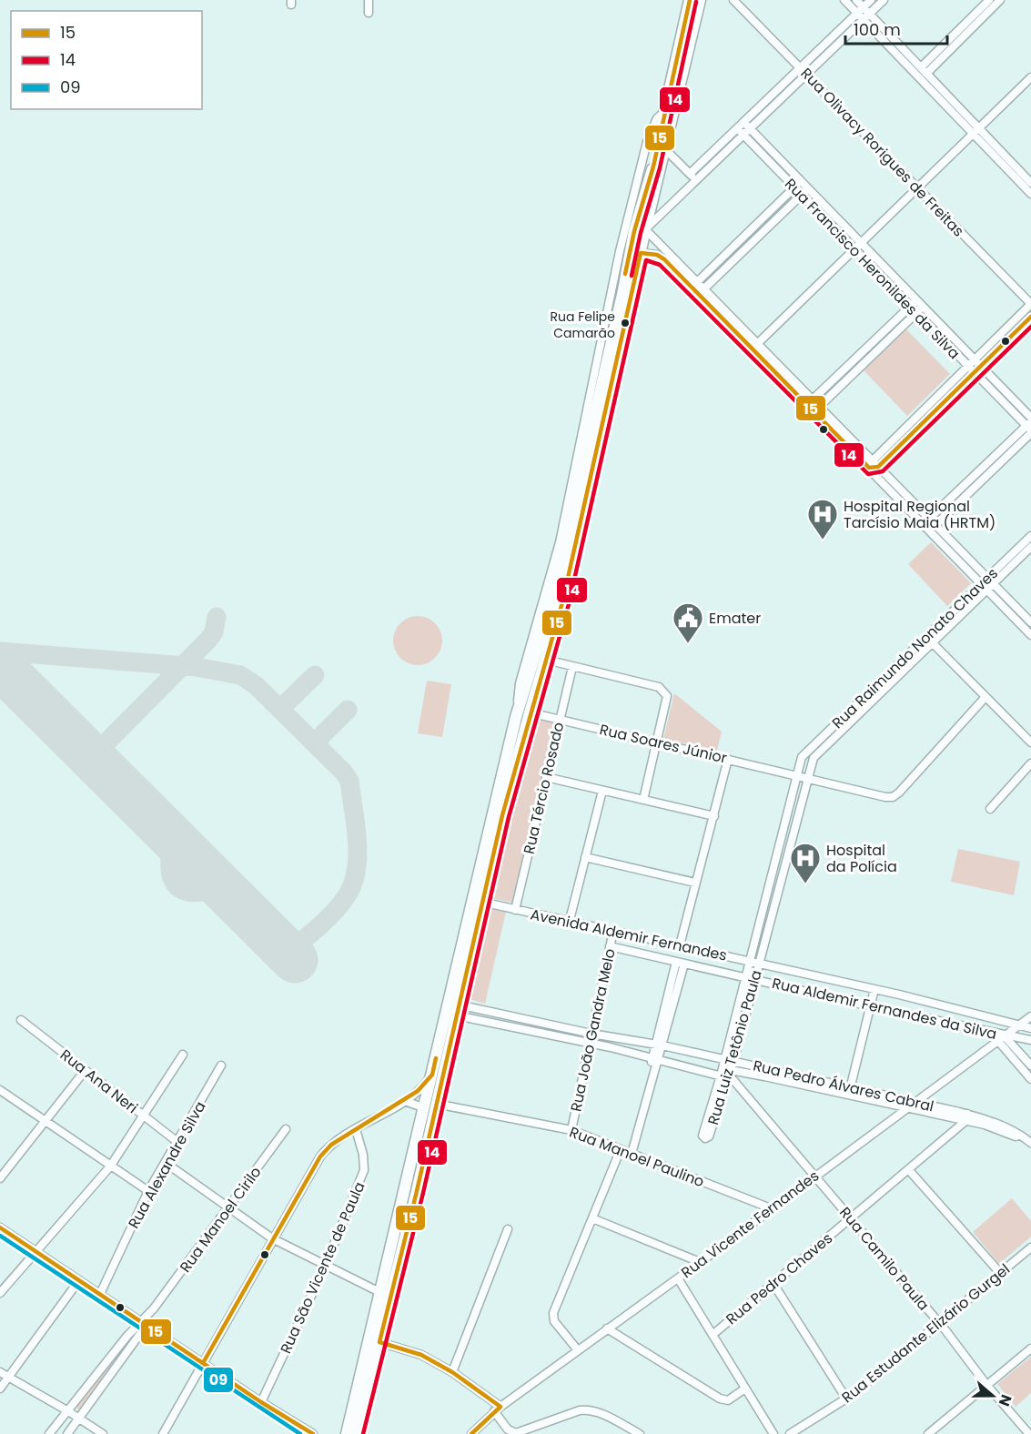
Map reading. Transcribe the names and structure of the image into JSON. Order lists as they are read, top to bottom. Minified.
{"streets":{"street":["Rua Olivacy Rorigues de Freitas","Rua Francisco Heronildes da Silva","Rua Raimundo Nonato Chaves","Rua Soares Júnior","Rua Tércio Rosado","Avenida Aldemir Fernandes","Rua Aldemir Fernandes da Silva","Rua João Gandra Melo","Rua Luiz Tetônio Paula","Rua Ana Neri","Rua Pedro Álvares Cabral","Rua Manoel Paulino","Rua Alexandre Silva","Rua Manoel Cirilo","Rua Vicente Fernandes","Rua Camilo Paula","Rua São Vicente de Paula","Rua Pedro Chaves","Rua Estudante Elizário Gurgel"]},"crossings":[["Rua Raimundo Nonato Chaves","Rua Luiz Tetônio Paula"],["Rua Soares Júnior","Rua Tércio Rosado"],["Rua Soares Júnior","Rua Luiz Tetônio Paula"],["Rua Tércio Rosado","Avenida Aldemir Fernandes"],["Avenida Aldemir Fernandes","Rua João Gandra Melo"],["Avenida Aldemir Fernandes","Rua Luiz Tetônio Paula"],["Avenida Aldemir Fernandes","Rua Vicente Fernandes"],["Rua Aldemir Fernandes da Silva","Rua João Gandra Melo"],["Rua Aldemir Fernandes da Silva","Rua Luiz Tetônio Paula"],["Rua Aldemir Fernandes da Silva","Rua Vicente Fernandes"],["Rua João Gandra Melo","Rua Pedro Álvares Cabral"],["Rua João Gandra Melo","Rua Manoel Paulino"],["Rua Luiz Tetônio Paula","Rua Pedro Álvares Cabral"],["Rua Ana Neri","Rua Alexandre Silva"],["Rua Pedro Álvares Cabral","Rua Vicente Fernandes"],["Rua Pedro Álvares Cabral","Rua Camilo Paula"],["Rua Pedro Álvares Cabral","Rua Pedro Chaves"],["Rua Manoel Paulino","Rua Vicente Fernandes"],["Rua Vicente Fernandes","Rua Camilo Paula"],["Rua Camilo Paula","Rua Pedro Chaves"],["Rua Camilo Paula","Rua Estudante Elizário Gurgel"]],"places":{"other":["Rua Felipe Camarão"],"hospital":["Hospital Regional Tarcísio Maia (HRTM)","Hospital da Polícia"],"public building":["Emater"]},"lines":["transit line 15","transit line 14","transit line 09"],"legend":["15","14","09"],"scale_bar":"100 m","north":"right"}
